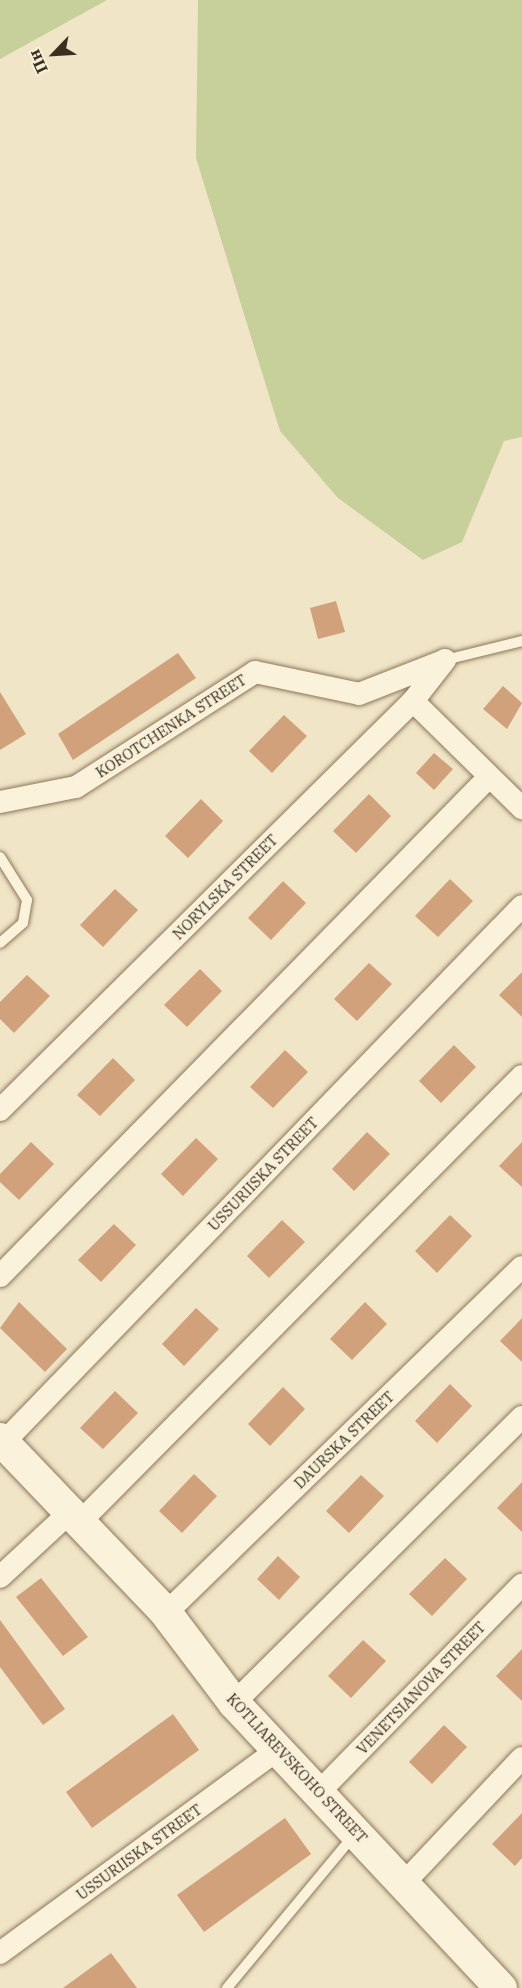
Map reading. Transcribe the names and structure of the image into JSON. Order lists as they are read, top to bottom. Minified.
{"streets":{"street":["KOROTCHENKA STREET","NORYLSKA STREET","USSURIISKA STREET","DAURSKA STREET","VENETSIANOVA STREET","KOTLIAREVSKOHO STREET"]},"crossings":[["KOROTCHENKA STREET","NORYLSKA STREET"],["USSURIISKA STREET","KOTLIAREVSKOHO STREET"],["DAURSKA STREET","KOTLIAREVSKOHO STREET"],["VENETSIANOVA STREET","KOTLIAREVSKOHO STREET"]],"north":"bottom left"}
